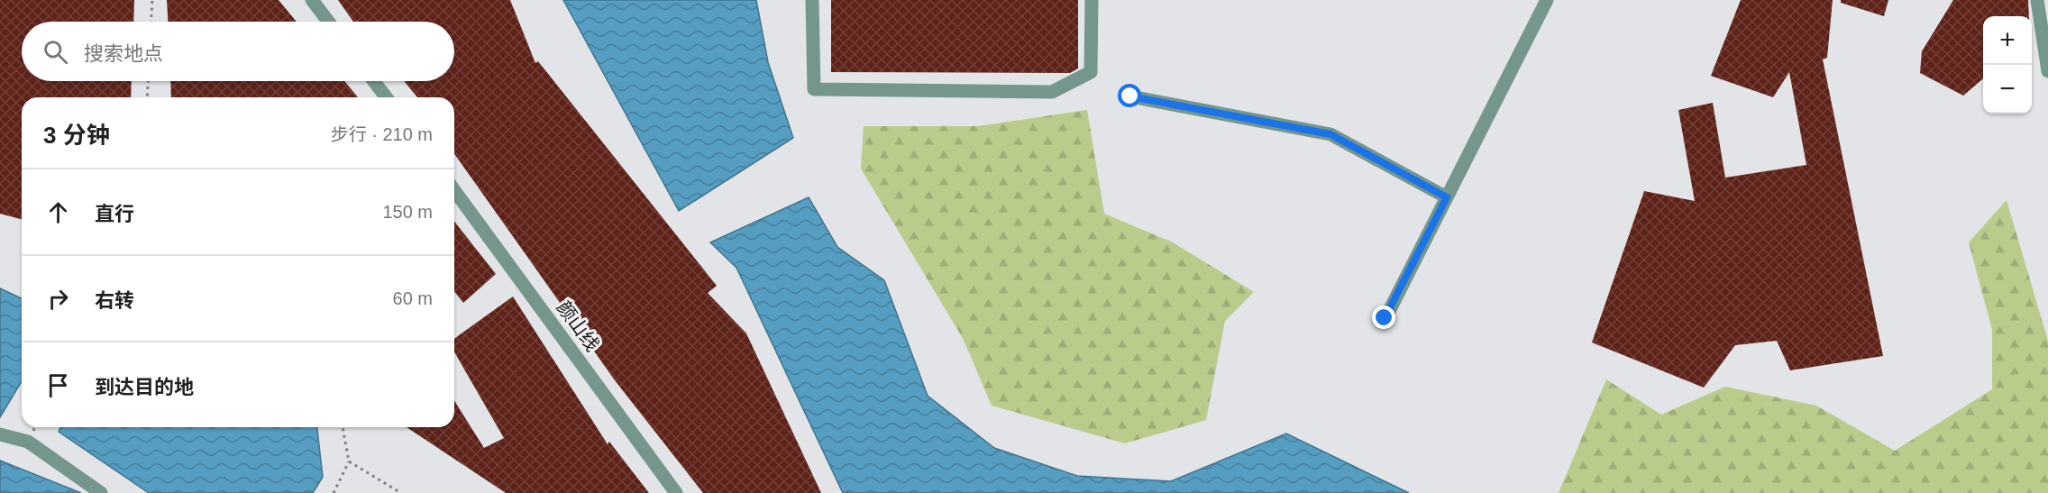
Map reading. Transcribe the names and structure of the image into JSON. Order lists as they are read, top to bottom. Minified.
{"streets":{"street":["颜山线"]},"page":{"map_buttons":["+","−"],"search":"搜索地点","heading":["3 分钟","步行 · 210 m"],"list":[["直行","150 m"],["右转","60 m"],"到达目的地"]}}
